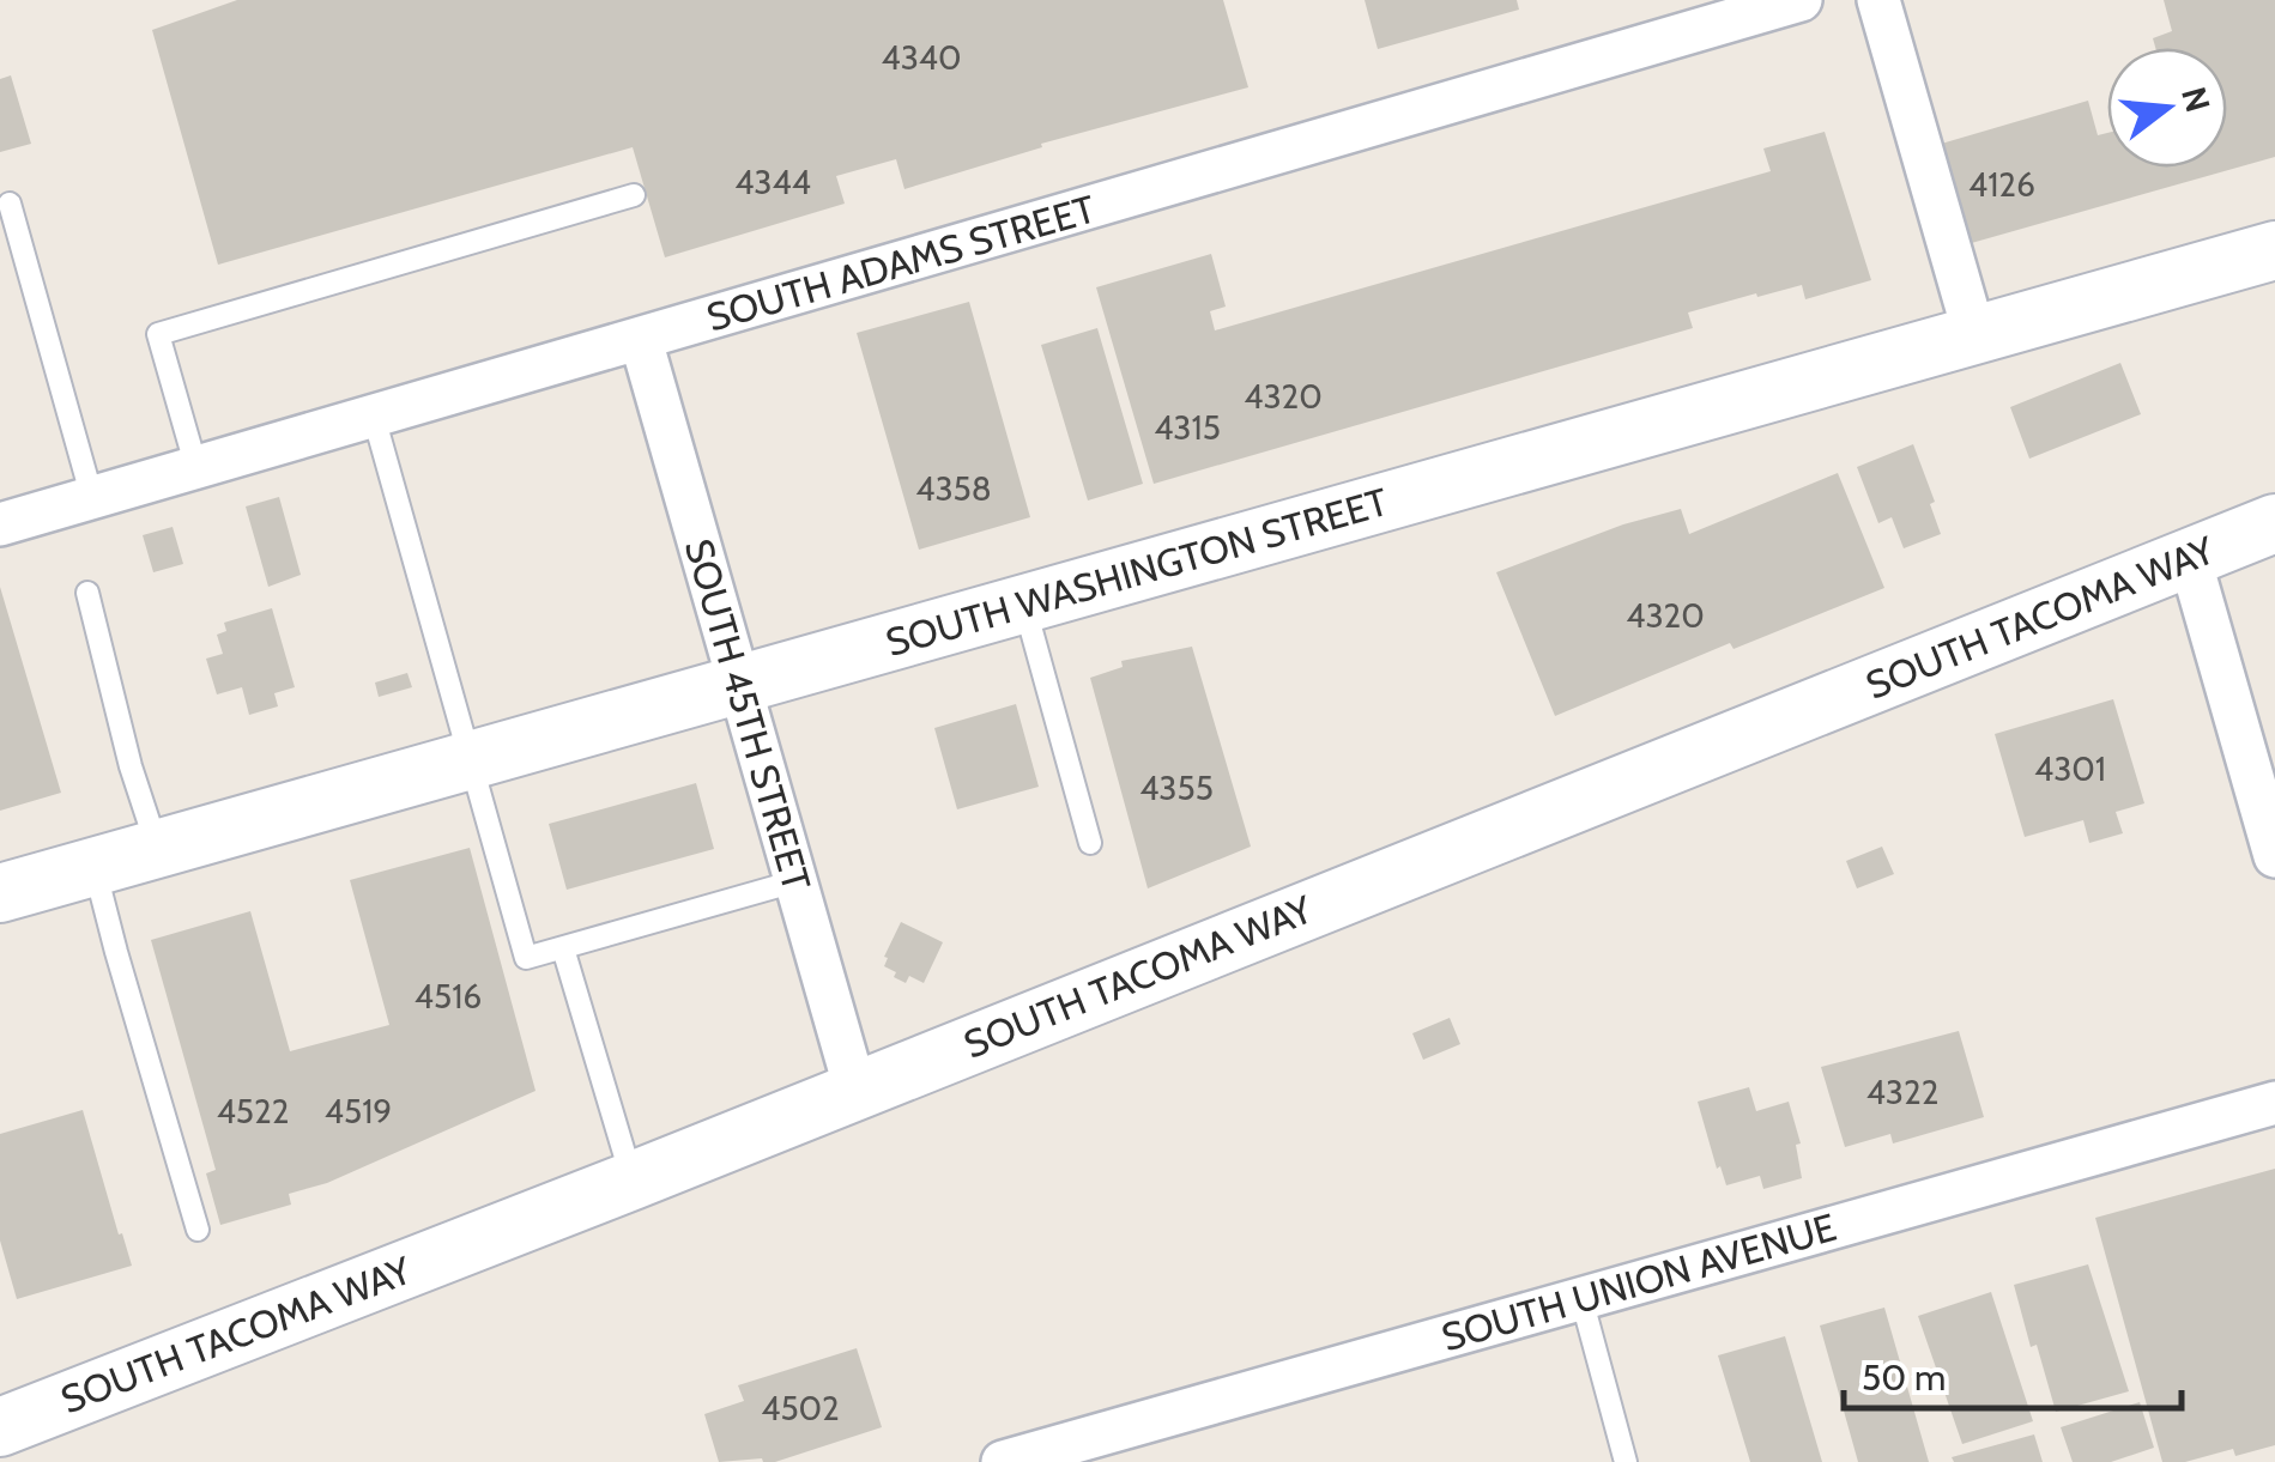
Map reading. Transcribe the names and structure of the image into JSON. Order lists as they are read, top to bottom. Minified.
{"streets":{"main road":["SOUTH WASHINGTON STREET","SOUTH TACOMA WAY"],"street":["SOUTH ADAMS STREET","SOUTH 45TH STREET","SOUTH UNION AVENUE"]},"crossings":[["SOUTH ADAMS STREET","SOUTH 45TH STREET"],["SOUTH WASHINGTON STREET","SOUTH 45TH STREET"],["SOUTH TACOMA WAY","SOUTH 45TH STREET"]],"house_numbers":["4340","4344","4126","4320","4315","4358","4320","4301","4355","4516","4322","4522","4519","4502"],"scale_bar":"50 m","north":"right"}
